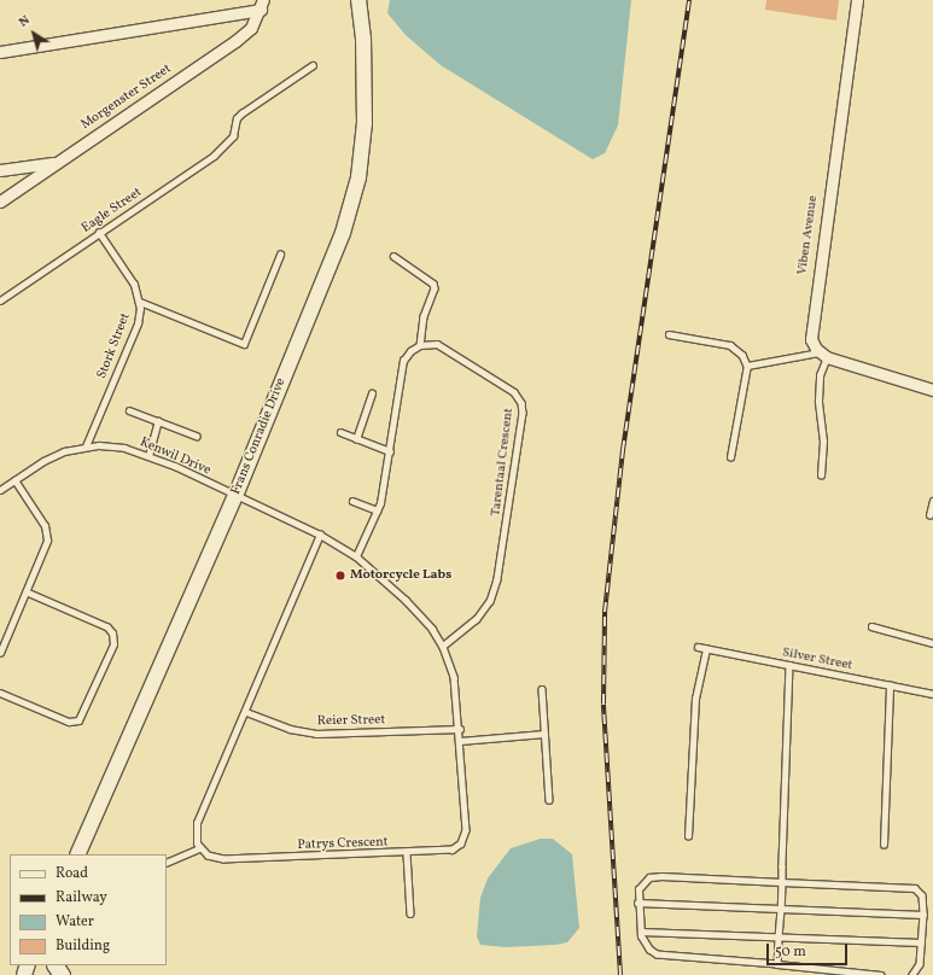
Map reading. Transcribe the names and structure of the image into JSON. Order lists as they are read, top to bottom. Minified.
{"streets":{"street":["Morgenster Street","Viben Avenue","Frans Conradie Drive"],"lane":["Eagle Street","Stork Street","Kenwil Drive","Tarentaal Crescent","Silver Street","Reier Street","Patrys Crescent"]},"crossings":[["Eagle Street","Stork Street"],["Stork Street","Kenwil Drive"],["Frans Conradie Drive","Kenwil Drive"],["Frans Conradie Drive","Patrys Crescent"],["Kenwil Drive","Patrys Crescent"],["Tarentaal Crescent","Patrys Crescent"],["Reier Street","Patrys Crescent"]],"places":["Motorcycle Labs"],"legend":["Road","Railway","Water","Building"],"scale_bar":"50 m","north":"top left"}
